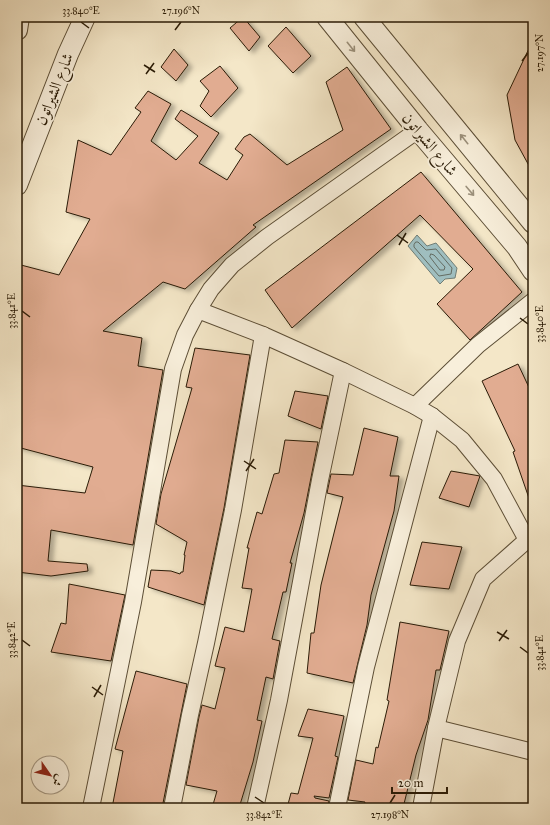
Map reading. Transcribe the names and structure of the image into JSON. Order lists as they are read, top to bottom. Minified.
{"streets":{"street":["شارع الشيراتون"]},"scale_bar":"20 m","north":"bottom right","coordinates":["33.840°E","27.196°N","27.197°N","33.841°E","33.842°E","27.198°N"]}
